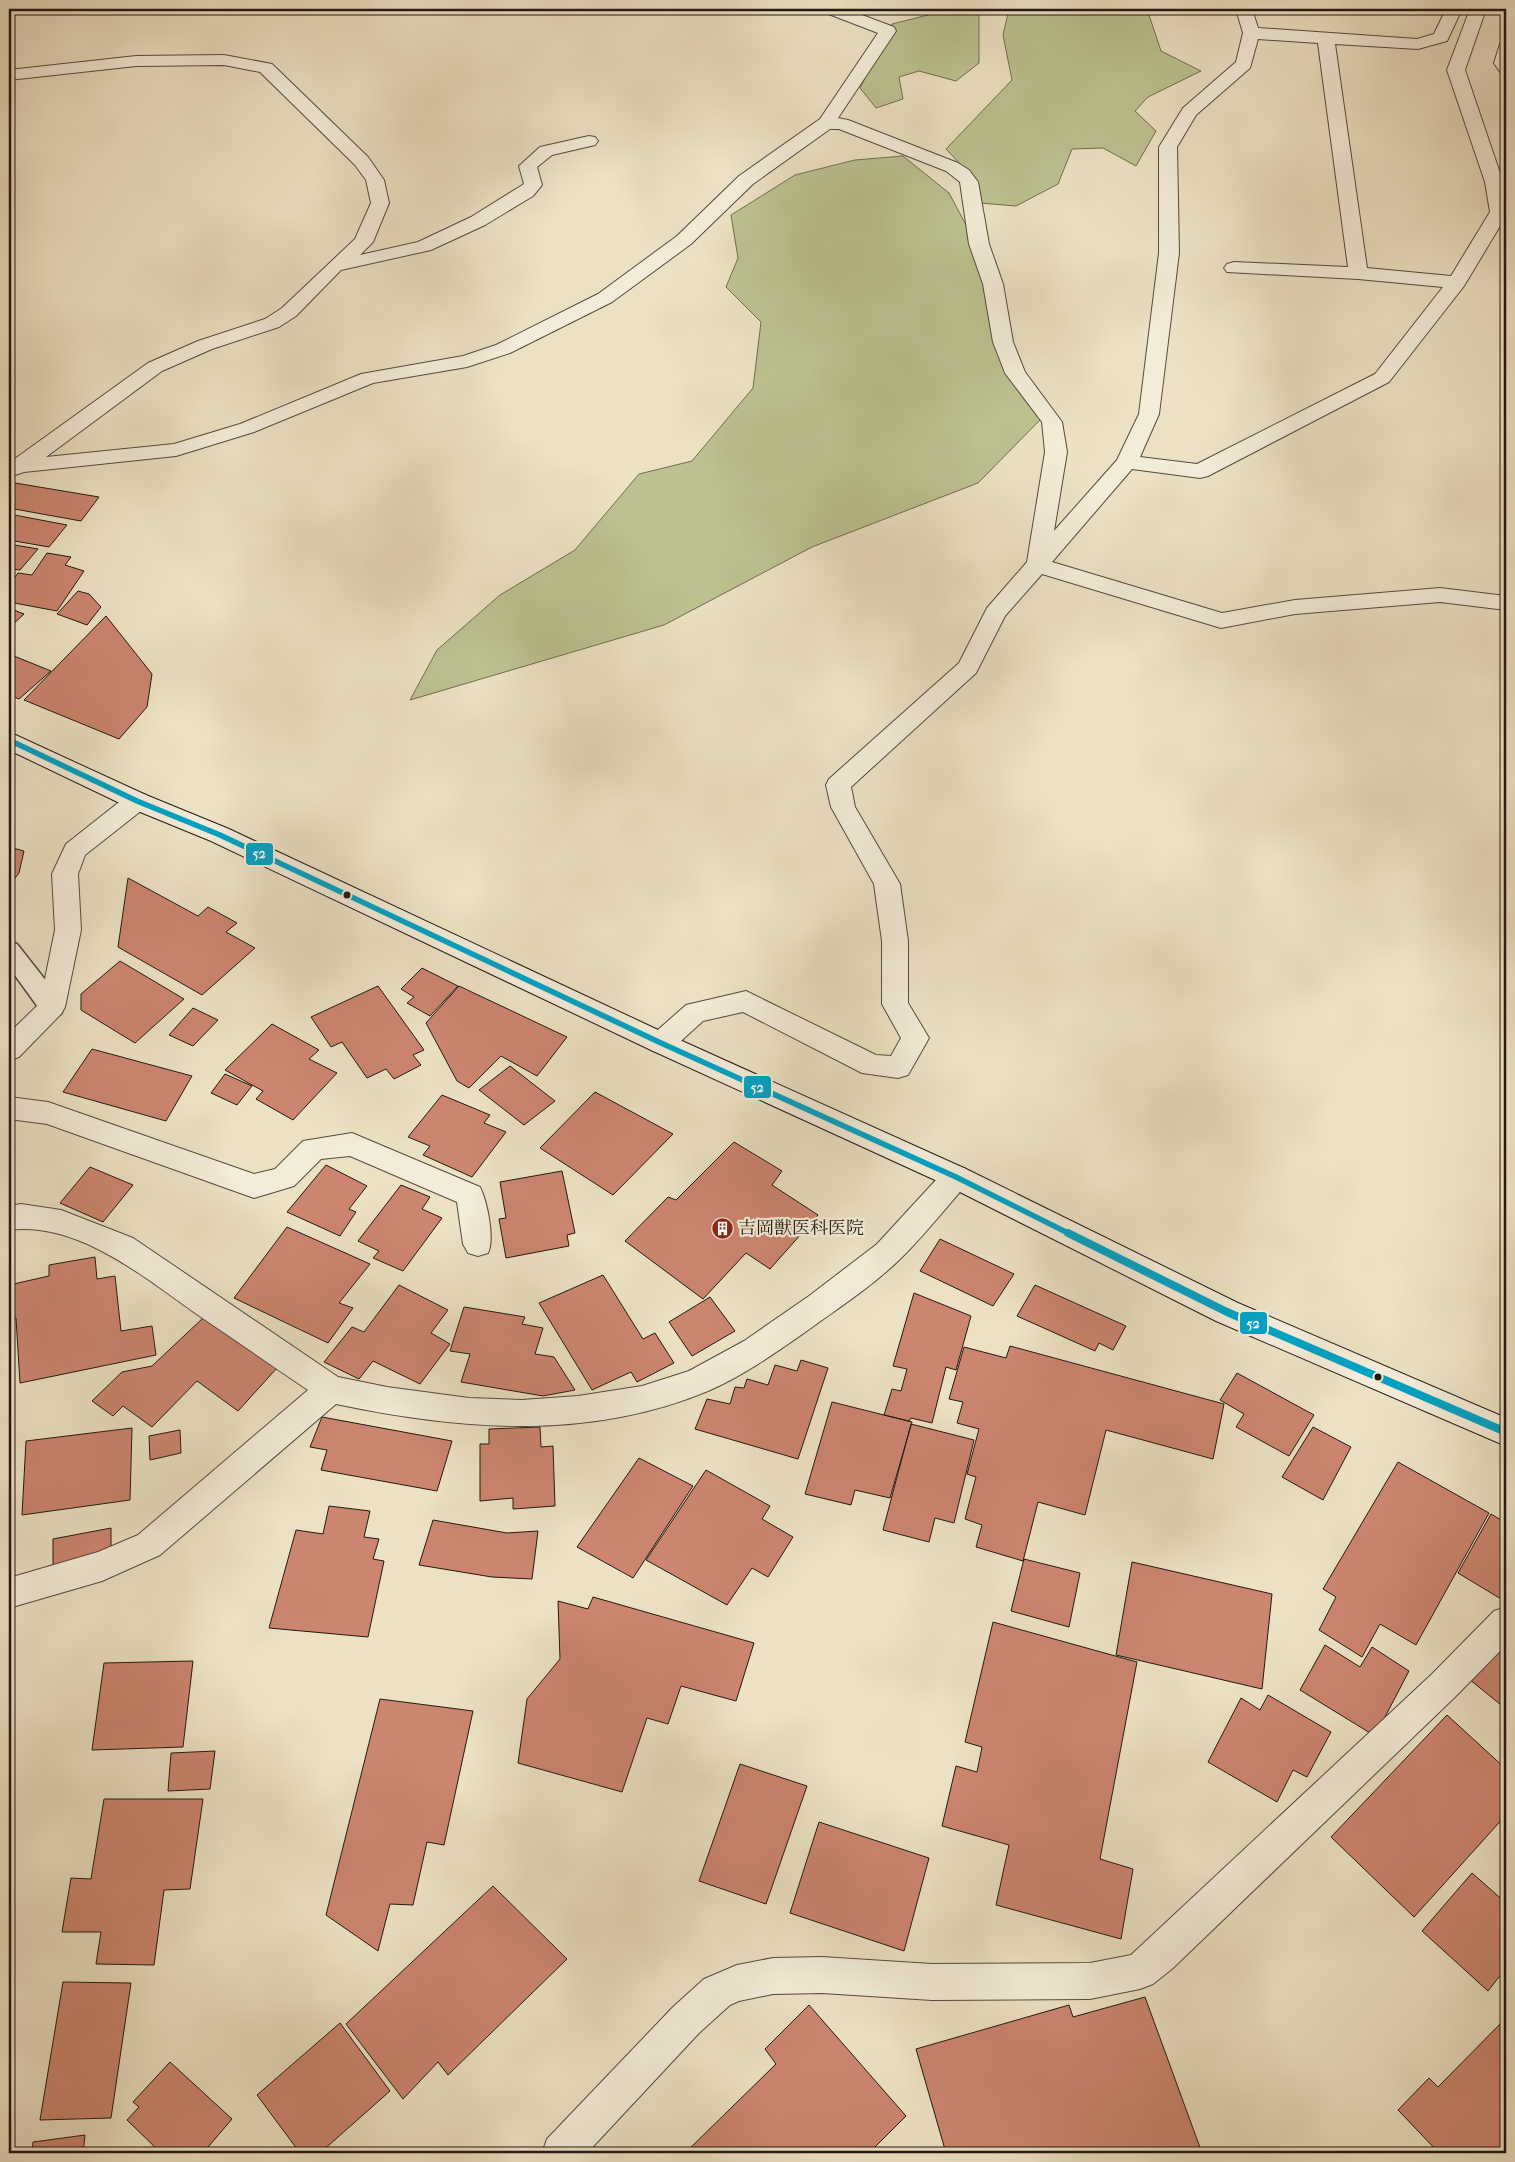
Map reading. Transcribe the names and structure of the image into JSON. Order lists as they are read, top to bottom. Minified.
{"places":{"building":["吉岡獣医科医院"]},"lines":["transit line 52"]}
